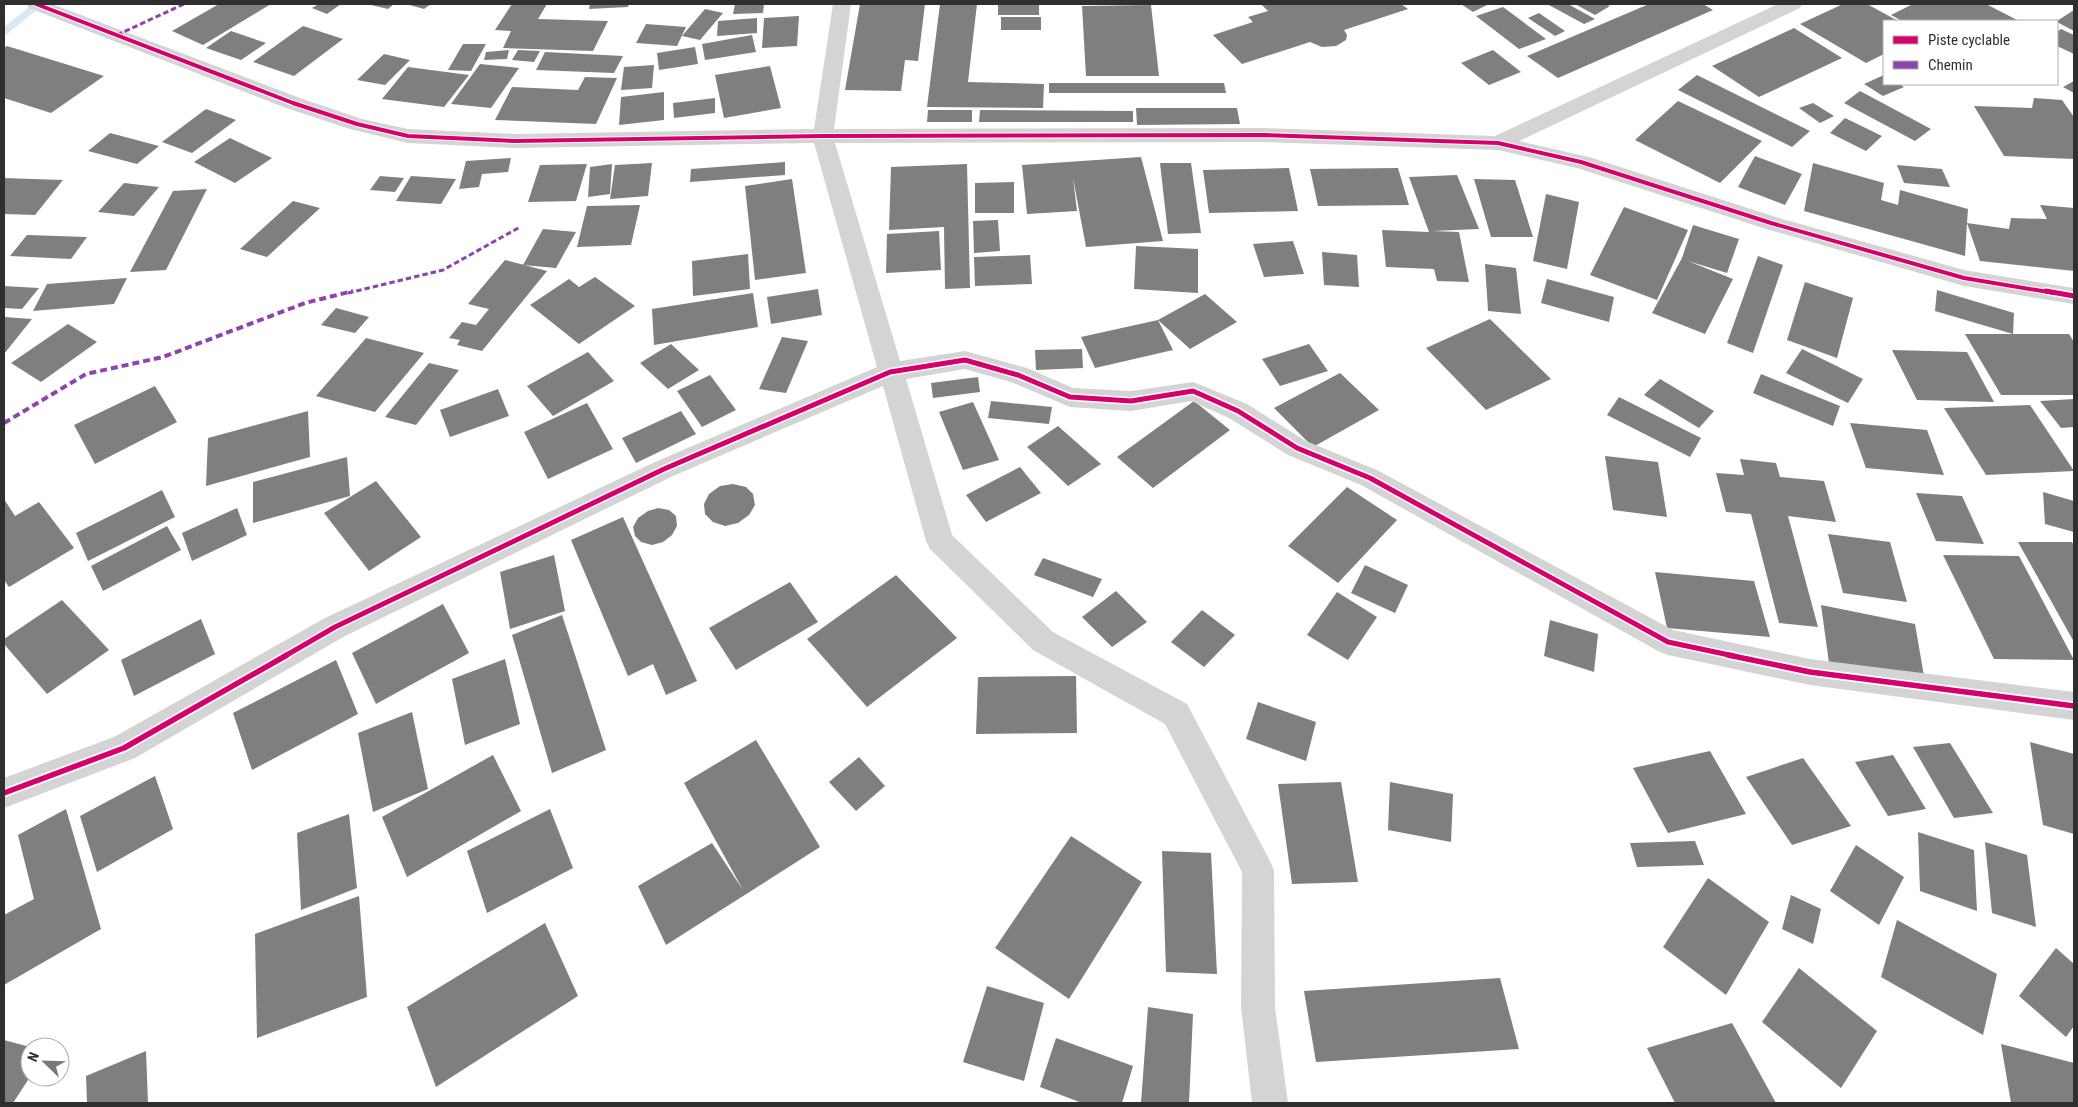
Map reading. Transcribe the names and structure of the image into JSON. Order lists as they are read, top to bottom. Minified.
{"legend":["Piste cyclable","Chemin"],"north":"top left"}
